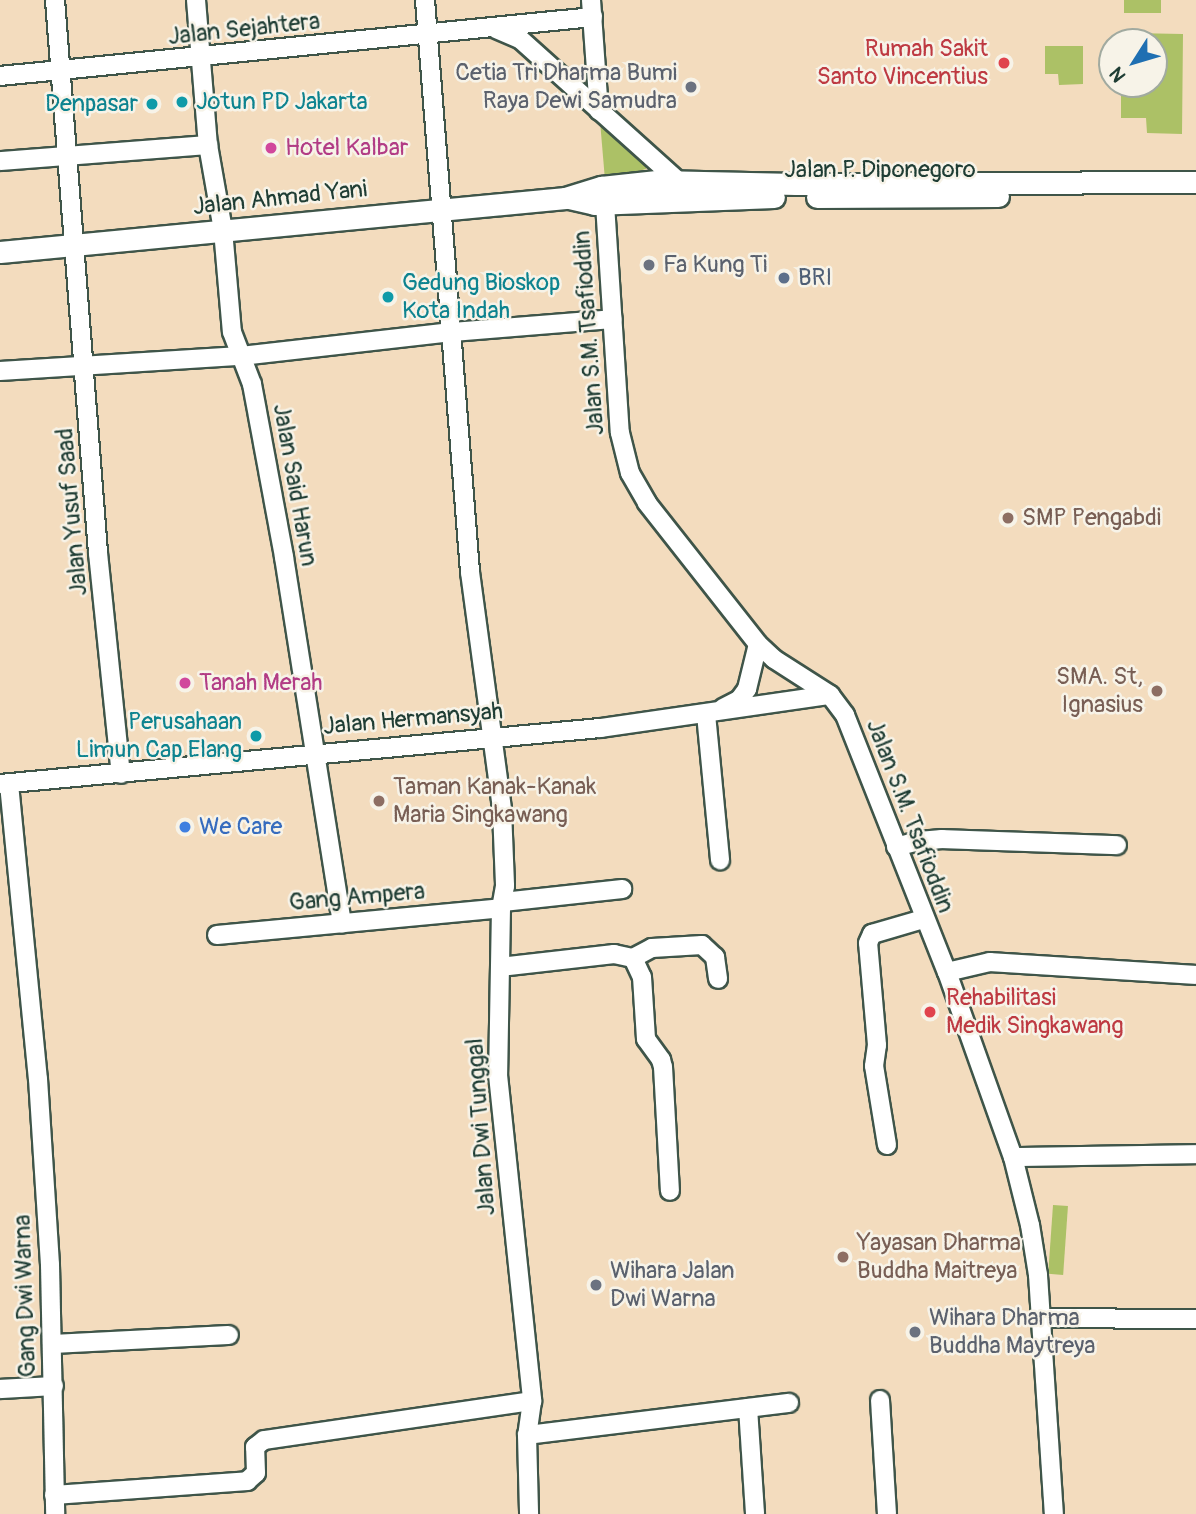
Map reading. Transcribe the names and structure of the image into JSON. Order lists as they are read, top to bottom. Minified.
{"streets":{"main road":["Jalan P. Diponegoro","Jalan Ahmad Yani"],"street":["Jalan Sejahtera","Jalan S.M. Tsafioddin","Jalan Said Harun","Jalan Yusuf Saad","Jalan Hermansyah","Gang Ampera","Jalan Dwi Tunggal","Gang Dwi Warna"]},"crossings":[["Jalan Sejahtera","Jalan Said Harun"],["Jalan Sejahtera","Jalan Yusuf Saad"],["Jalan Sejahtera","Jalan Dwi Tunggal"],["Jalan P. Diponegoro","Jalan Ahmad Yani"],["Jalan P. Diponegoro","Jalan S.M. Tsafioddin"],["Jalan Ahmad Yani","Jalan Said Harun"],["Jalan Ahmad Yani","Jalan Yusuf Saad"],["Jalan Ahmad Yani","Jalan Dwi Tunggal"],["Jalan S.M. Tsafioddin","Jalan Hermansyah"],["Jalan Said Harun","Jalan Hermansyah"],["Jalan Said Harun","Gang Ampera"],["Jalan Yusuf Saad","Jalan Hermansyah"],["Jalan Hermansyah","Jalan Dwi Tunggal"],["Jalan Hermansyah","Gang Dwi Warna"],["Gang Ampera","Jalan Dwi Tunggal"]],"places":["Rumah Sakit Santo Vincentius","Cetia Tri Dharma Bumi Raya Dewi Samudra","Jotun PD Jakarta","Denpasar","Hotel Kalbar","Fa Kung Ti","BRI","Gedung Bioskop Kota Indah","SMP Pengabdi","Tanah Merah","SMA. St, Ignasius","Perusahaan Limun Cap Elang","Taman Kanak-Kanak Maria Singkawang","We Care","Rehabilitasi Medik Singkawang","Yayasan Dharma Buddha Maitreya","Wihara Jalan Dwi Warna","Wihara Dharma Buddha Maytreya"],"north":"bottom left"}
